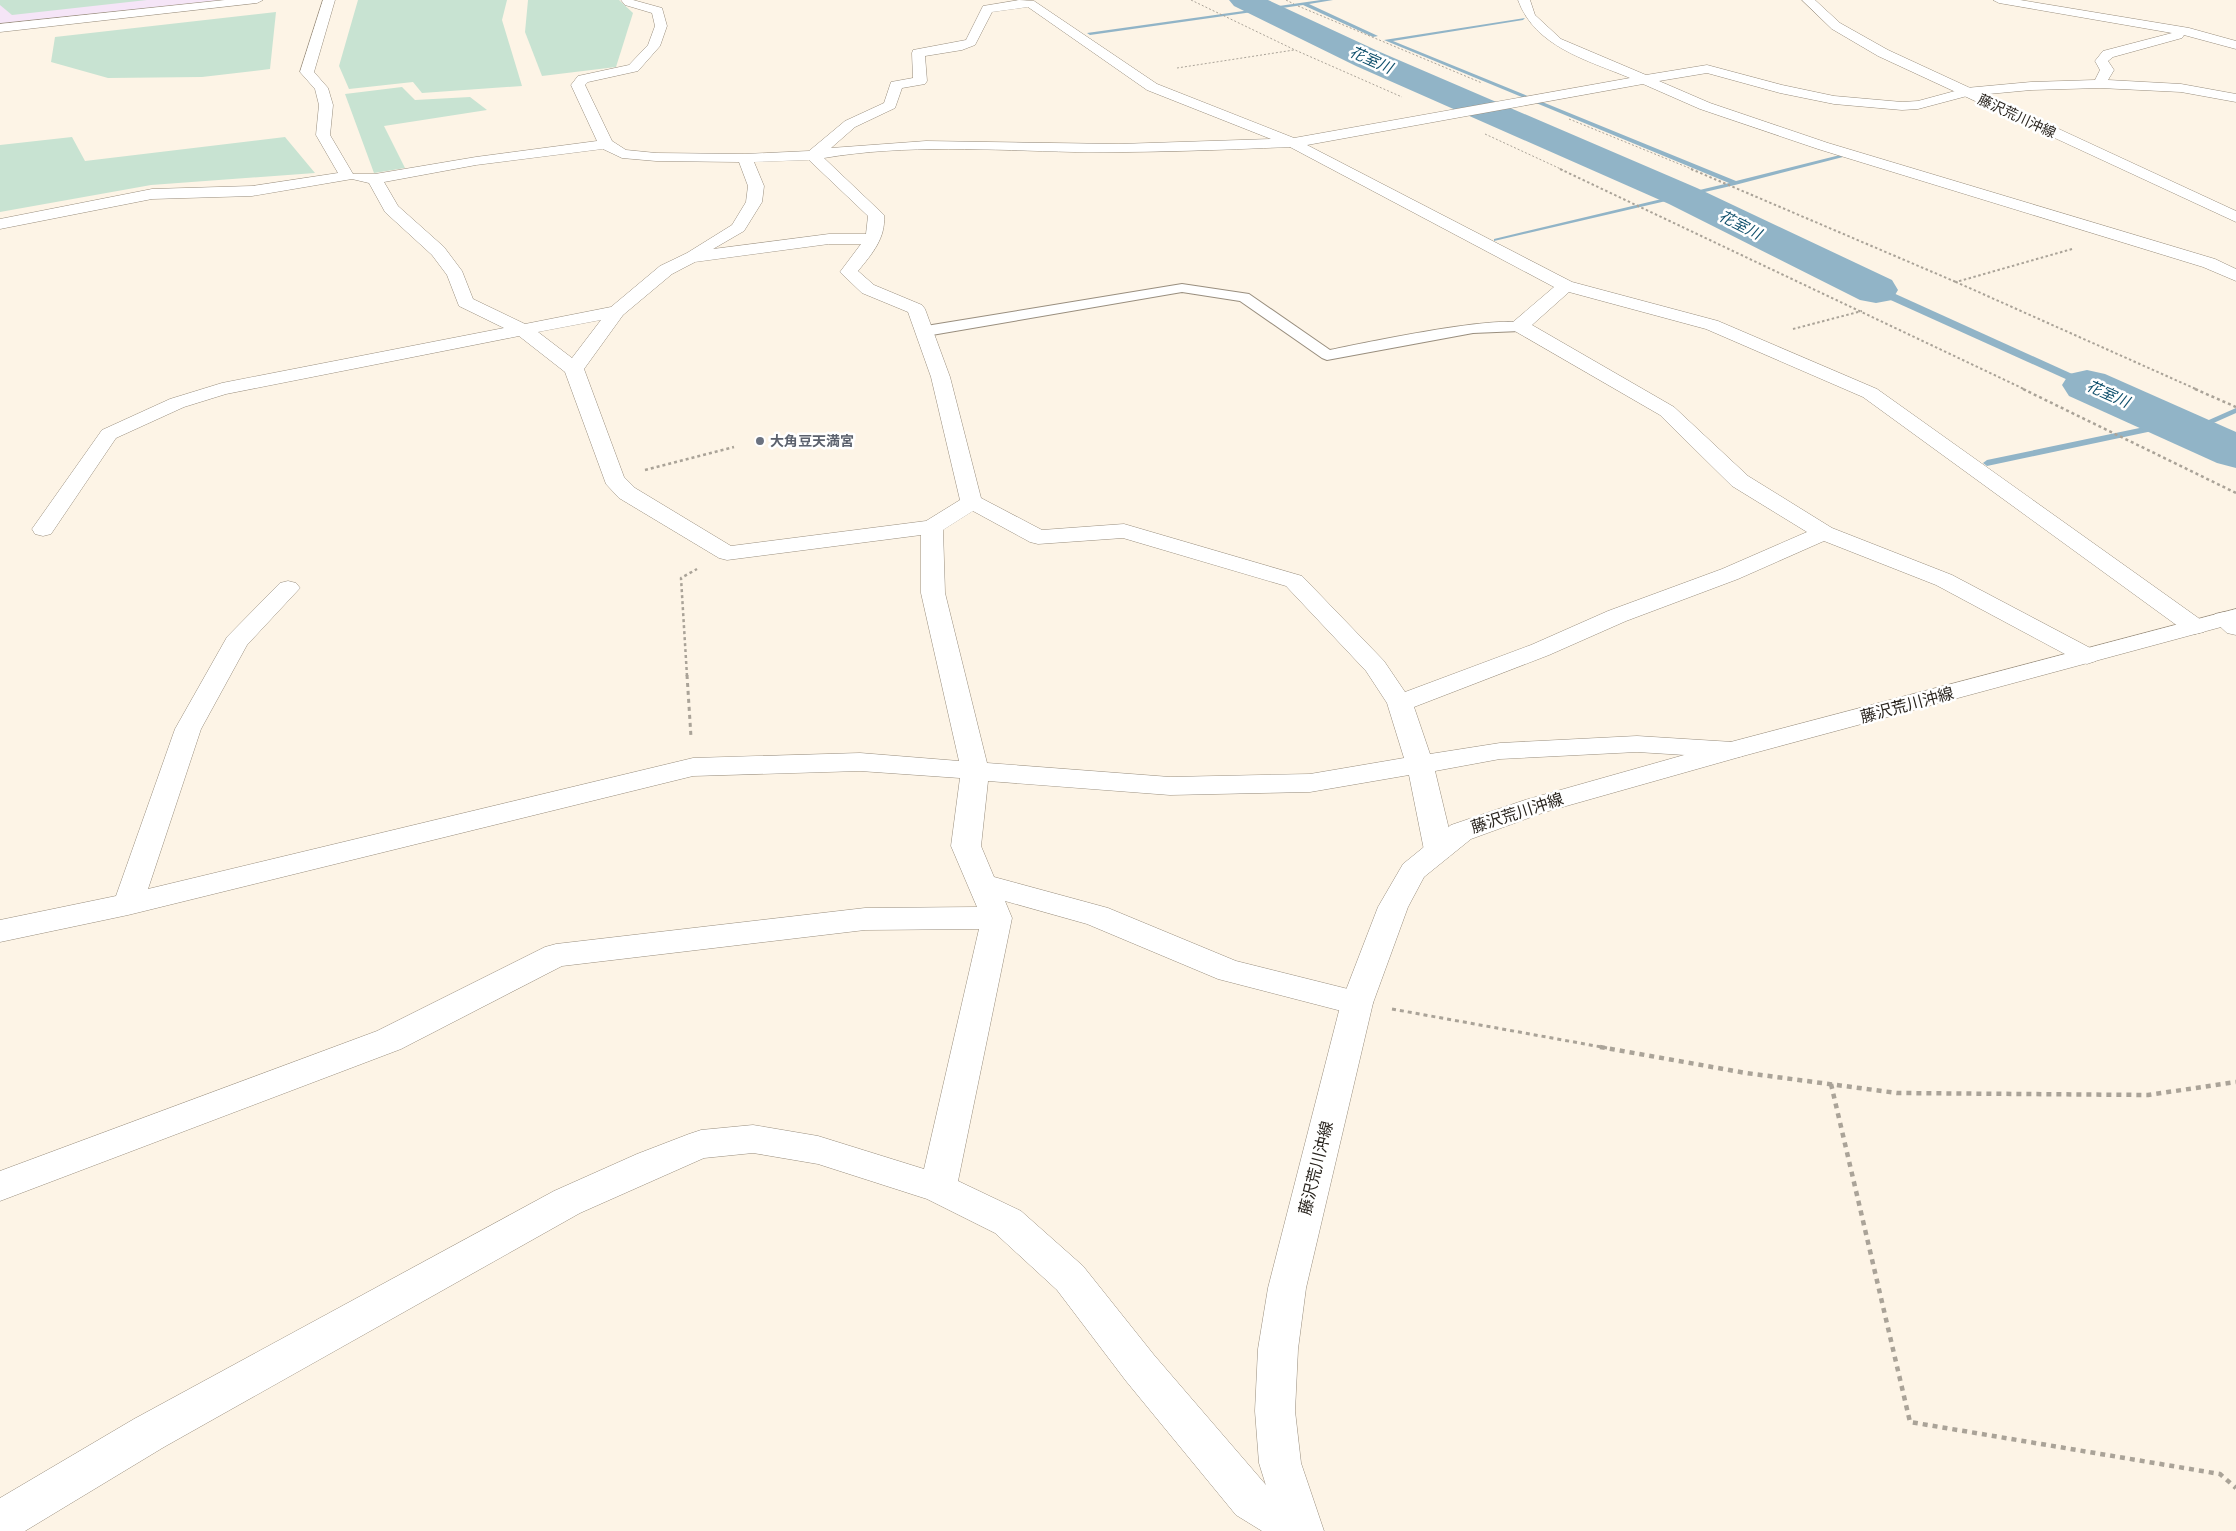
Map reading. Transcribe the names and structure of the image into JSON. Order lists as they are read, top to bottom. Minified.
{"streets":{"street":["藤沢荒川沖線"]},"water":["花室川"],"places":["大角豆天満宮"]}
